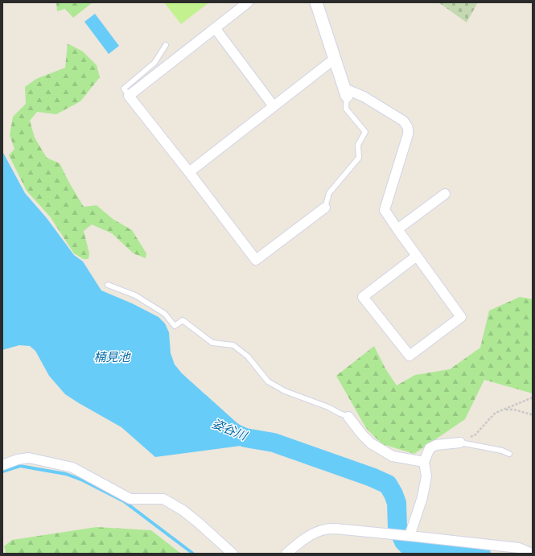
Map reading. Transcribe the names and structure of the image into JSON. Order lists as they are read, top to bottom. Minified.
{"water":["楠見池","姿谷川"]}
